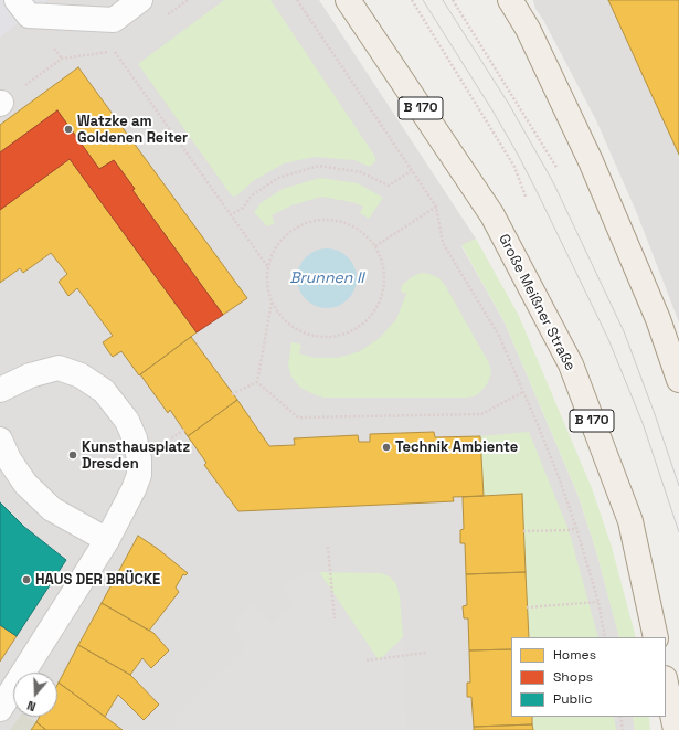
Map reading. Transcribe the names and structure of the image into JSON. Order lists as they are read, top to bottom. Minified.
{"streets":{"main road":["B 170","Große Meißner Straße"]},"water":["Brunnen II"],"places":["Watzke am Goldenen Reiter","Technik Ambiente","Kunsthausplatz Dresden","HAUS DER BRÜCKE"],"legend":["Homes","Shops","Public"],"north":"bottom"}
